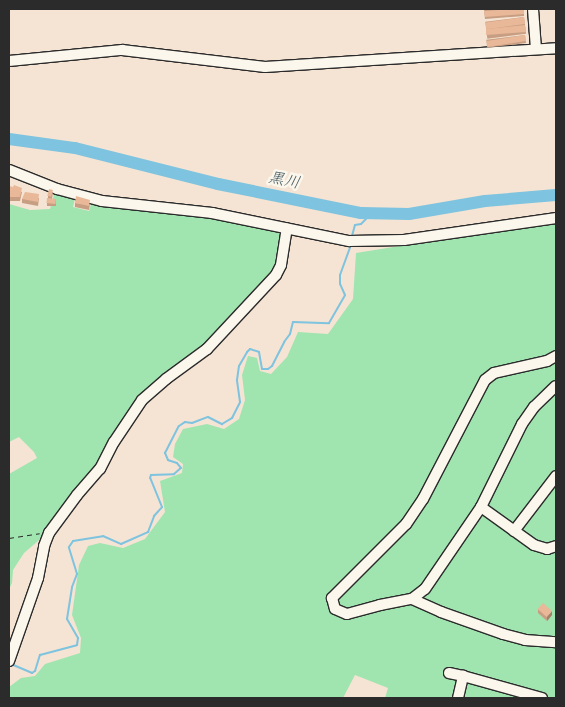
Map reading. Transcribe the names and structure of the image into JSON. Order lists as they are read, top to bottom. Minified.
{"water":["黒川"]}
